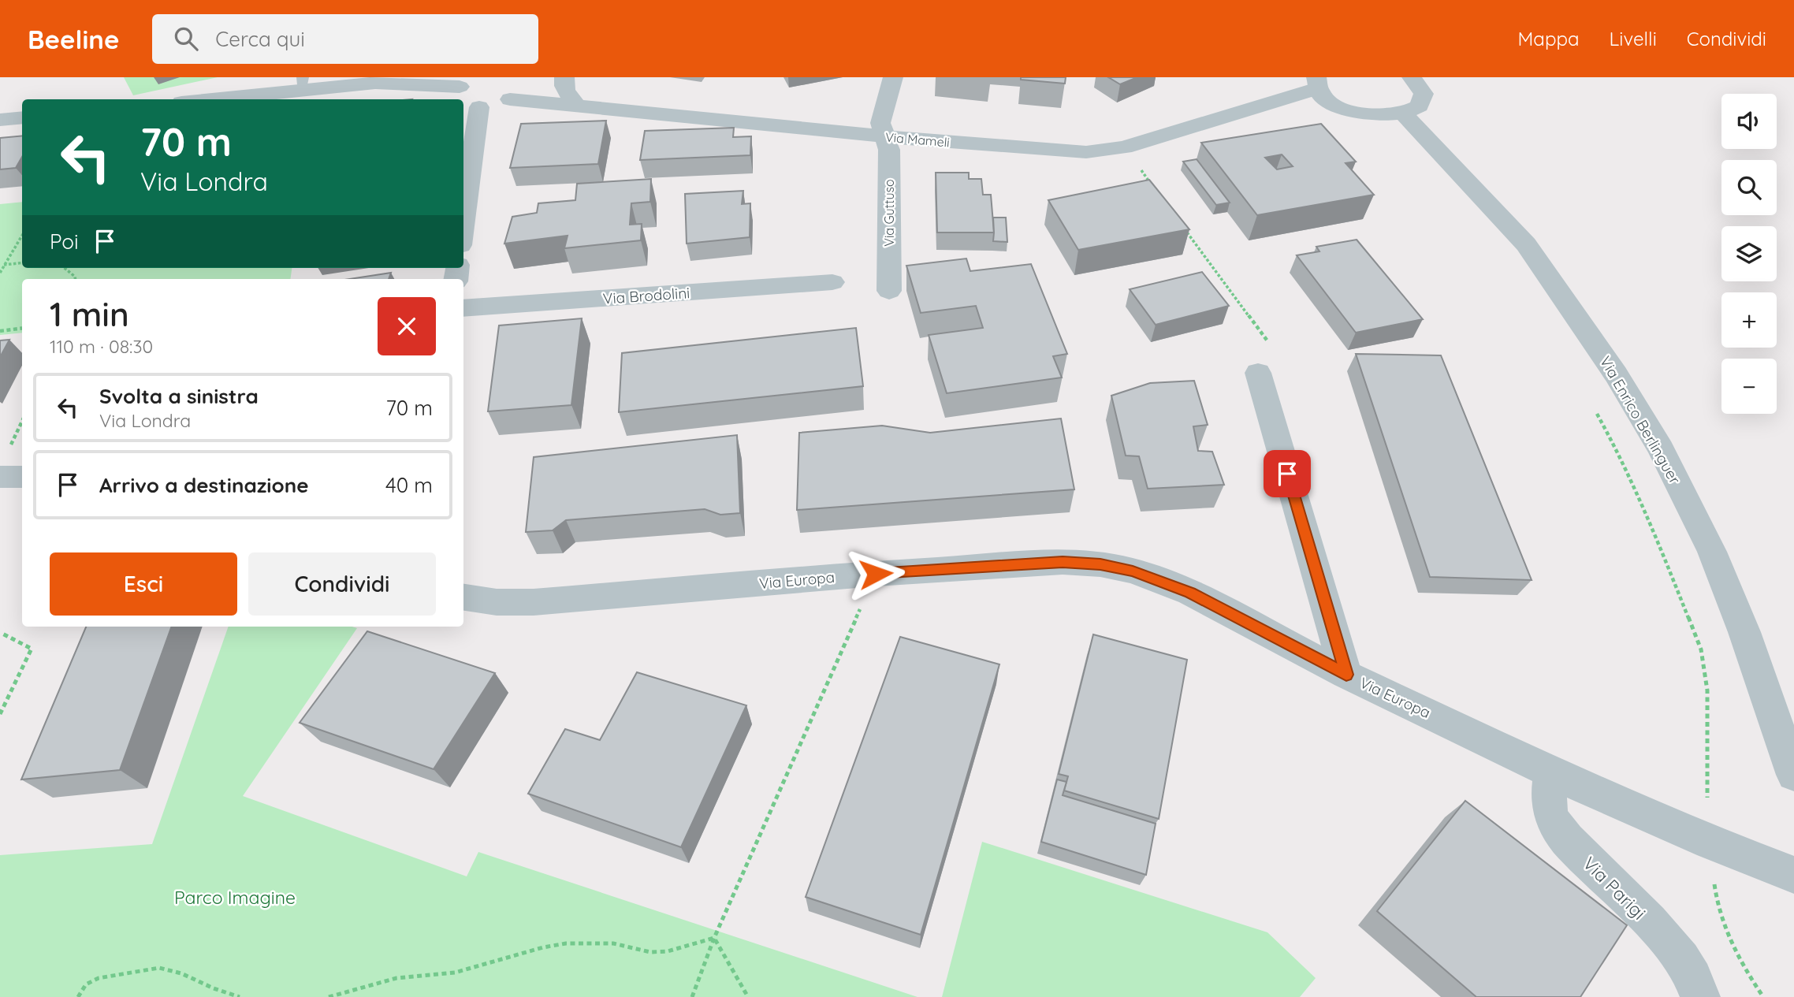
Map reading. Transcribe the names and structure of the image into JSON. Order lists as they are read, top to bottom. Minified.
{"streets":{"street":["Via Mameli","Via Guttuso","Via Brodolini","Via Enrico Berlinguer","Via Europa","Via Parigi"]},"crossings":[["Via Mameli","Via Guttuso"],["Via Europa","Via Parigi"]],"parks":["Parco Imagine"],"page":{"header":"Beeline","search":"Cerca qui","nav":["Mappa","Livelli","Condividi"],"map_buttons":["+","−"],"turn":["70 m","Via Londra"],"then":"Poi","heading":["1 min","110 m · 08:30"],"list":[{"name":"Svolta a sinistra","note":"Via Londra","value":"70 m"},{"name":"Arrivo a destinazione","value":"40 m"}],"buttons":["Esci","Condividi"]}}
